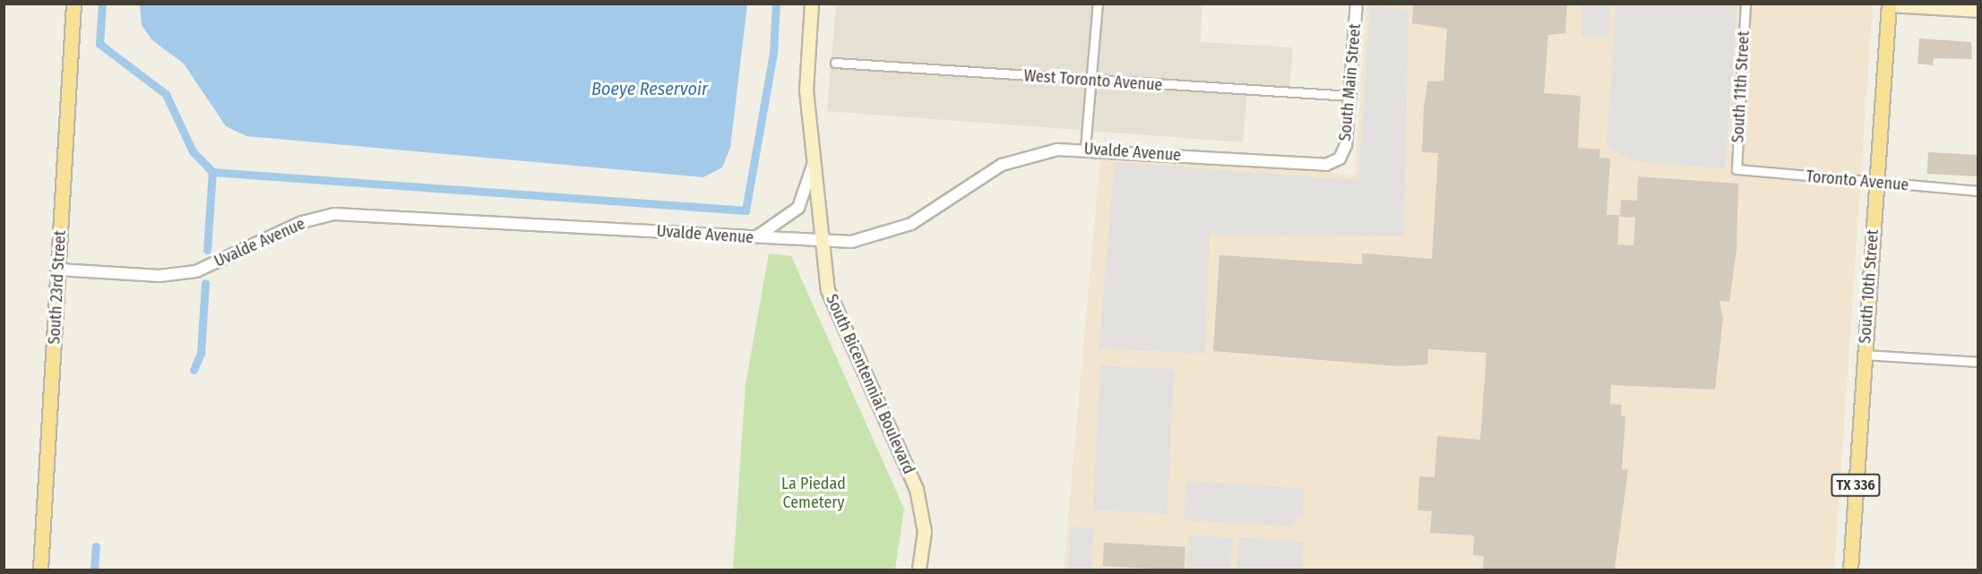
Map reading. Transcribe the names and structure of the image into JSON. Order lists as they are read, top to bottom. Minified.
{"streets":{"main road":["South 10th Street","South 23rd Street","South Bicentennial Boulevard","TX 336"],"street":["West Toronto Avenue","South Main Street","South 11th Street","Uvalde Avenue","Toronto Avenue"]},"crossings":[["West Toronto Avenue","South Main Street"],["South Main Street","Uvalde Avenue"],["South 11th Street","Toronto Avenue"],["Uvalde Avenue","South 23rd Street"],["Uvalde Avenue","South Bicentennial Boulevard"],["Toronto Avenue","South 10th Street"]],"water":["Boeye Reservoir"],"parks":["La Piedad Cemetery"]}
